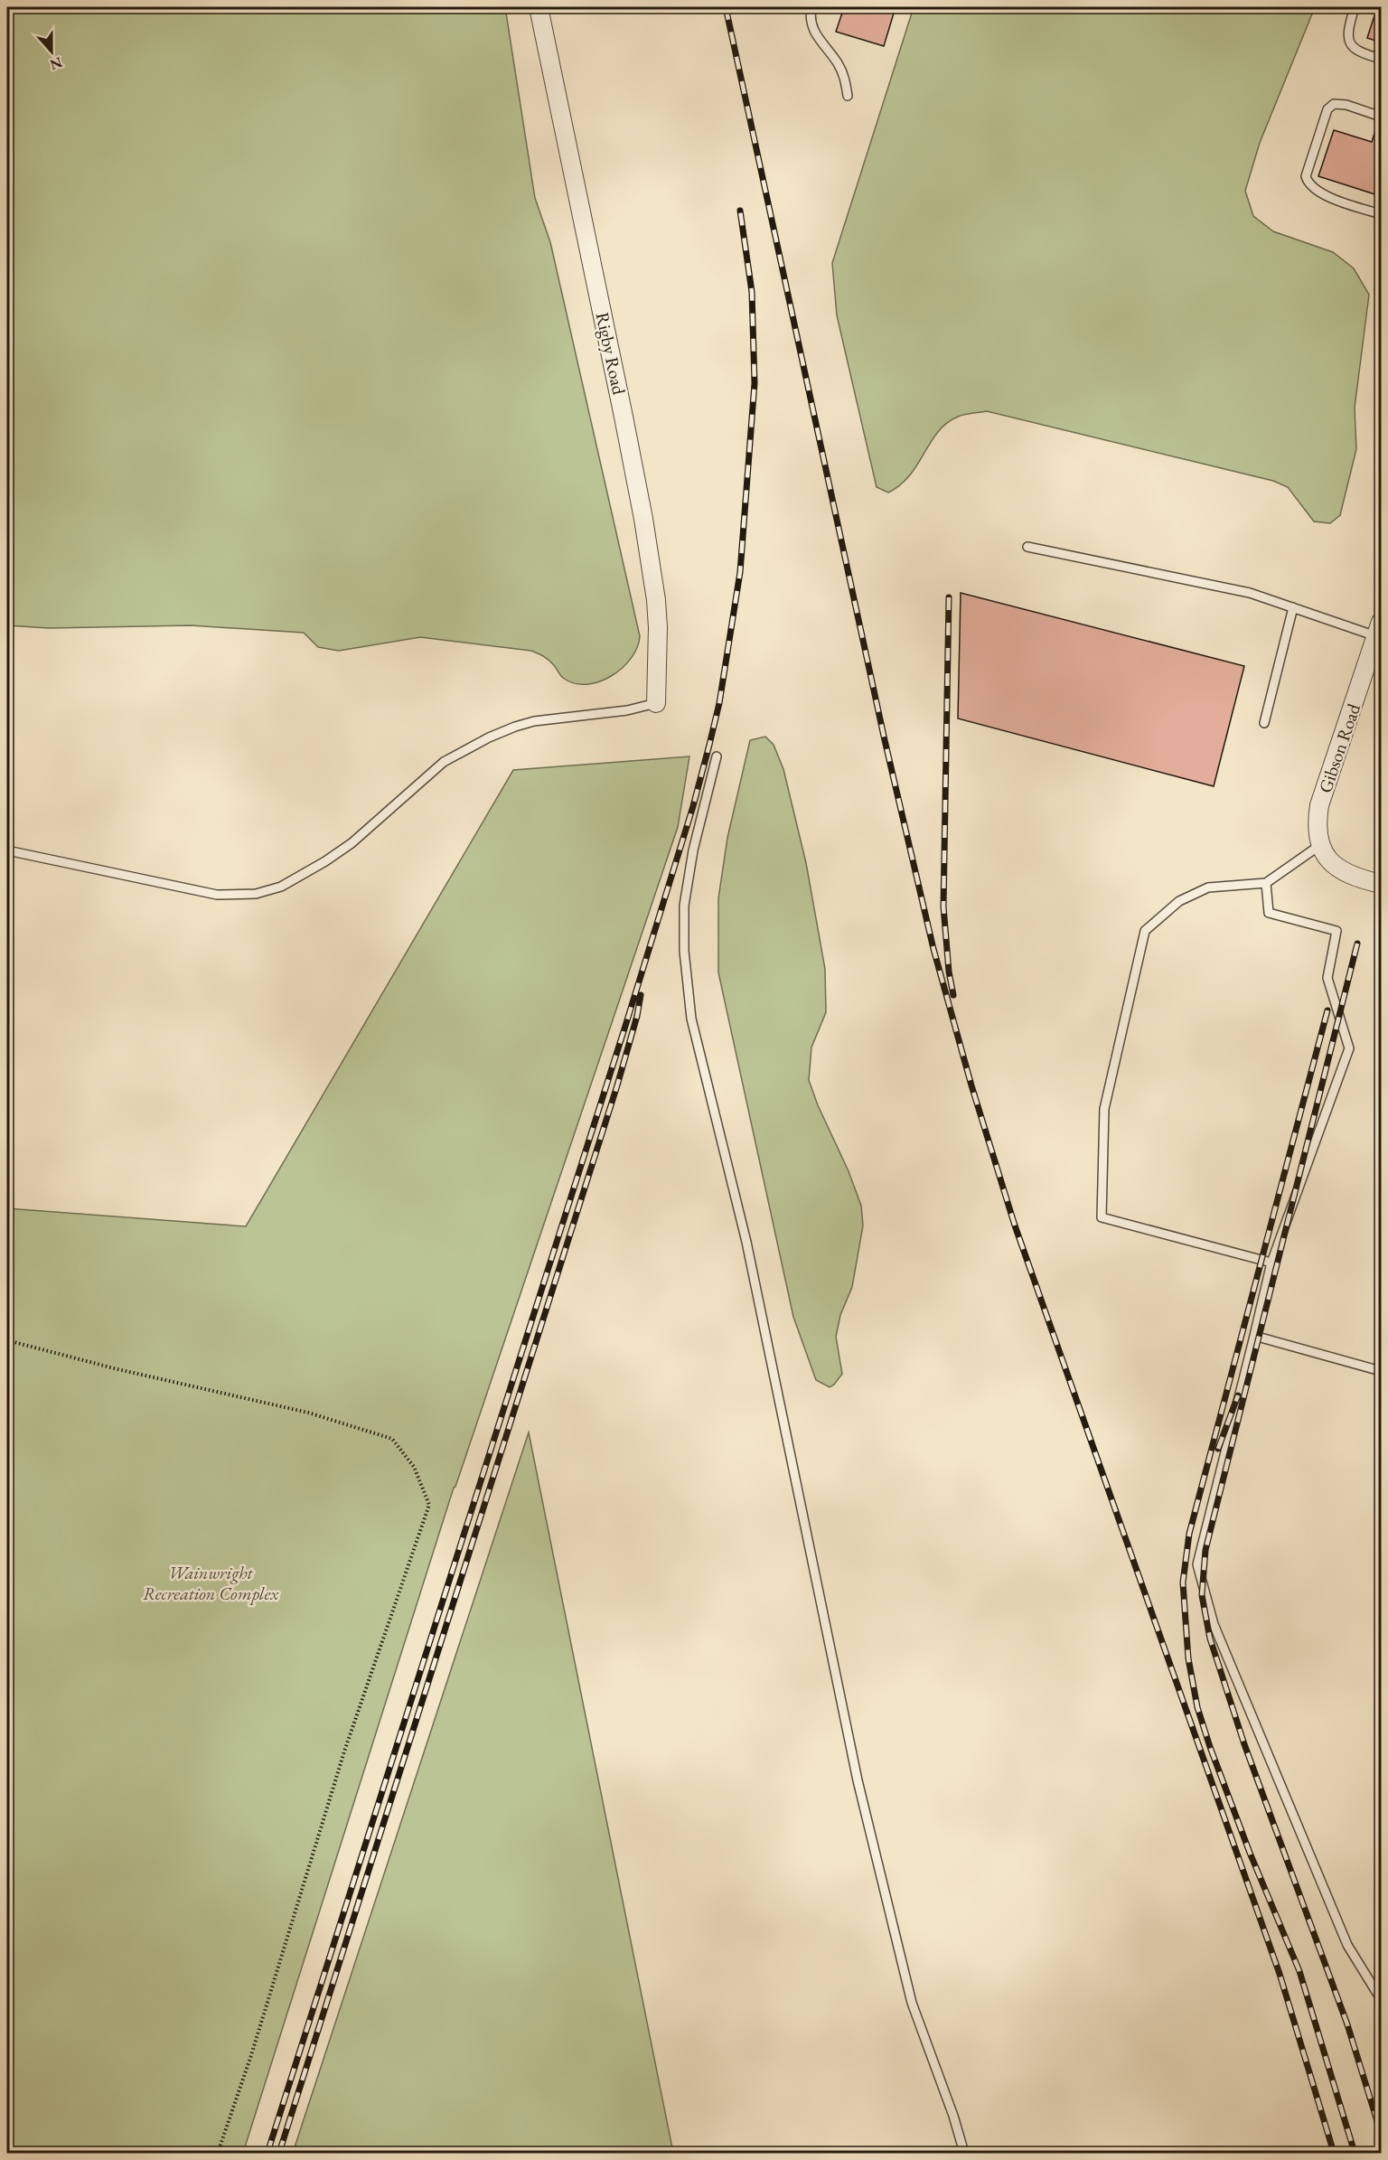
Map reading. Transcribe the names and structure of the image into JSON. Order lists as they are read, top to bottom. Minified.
{"streets":{"street":["Rigby Road","Gibson Road"]},"parks":["Wainwright Recreation Complex"],"north":"bottom"}
